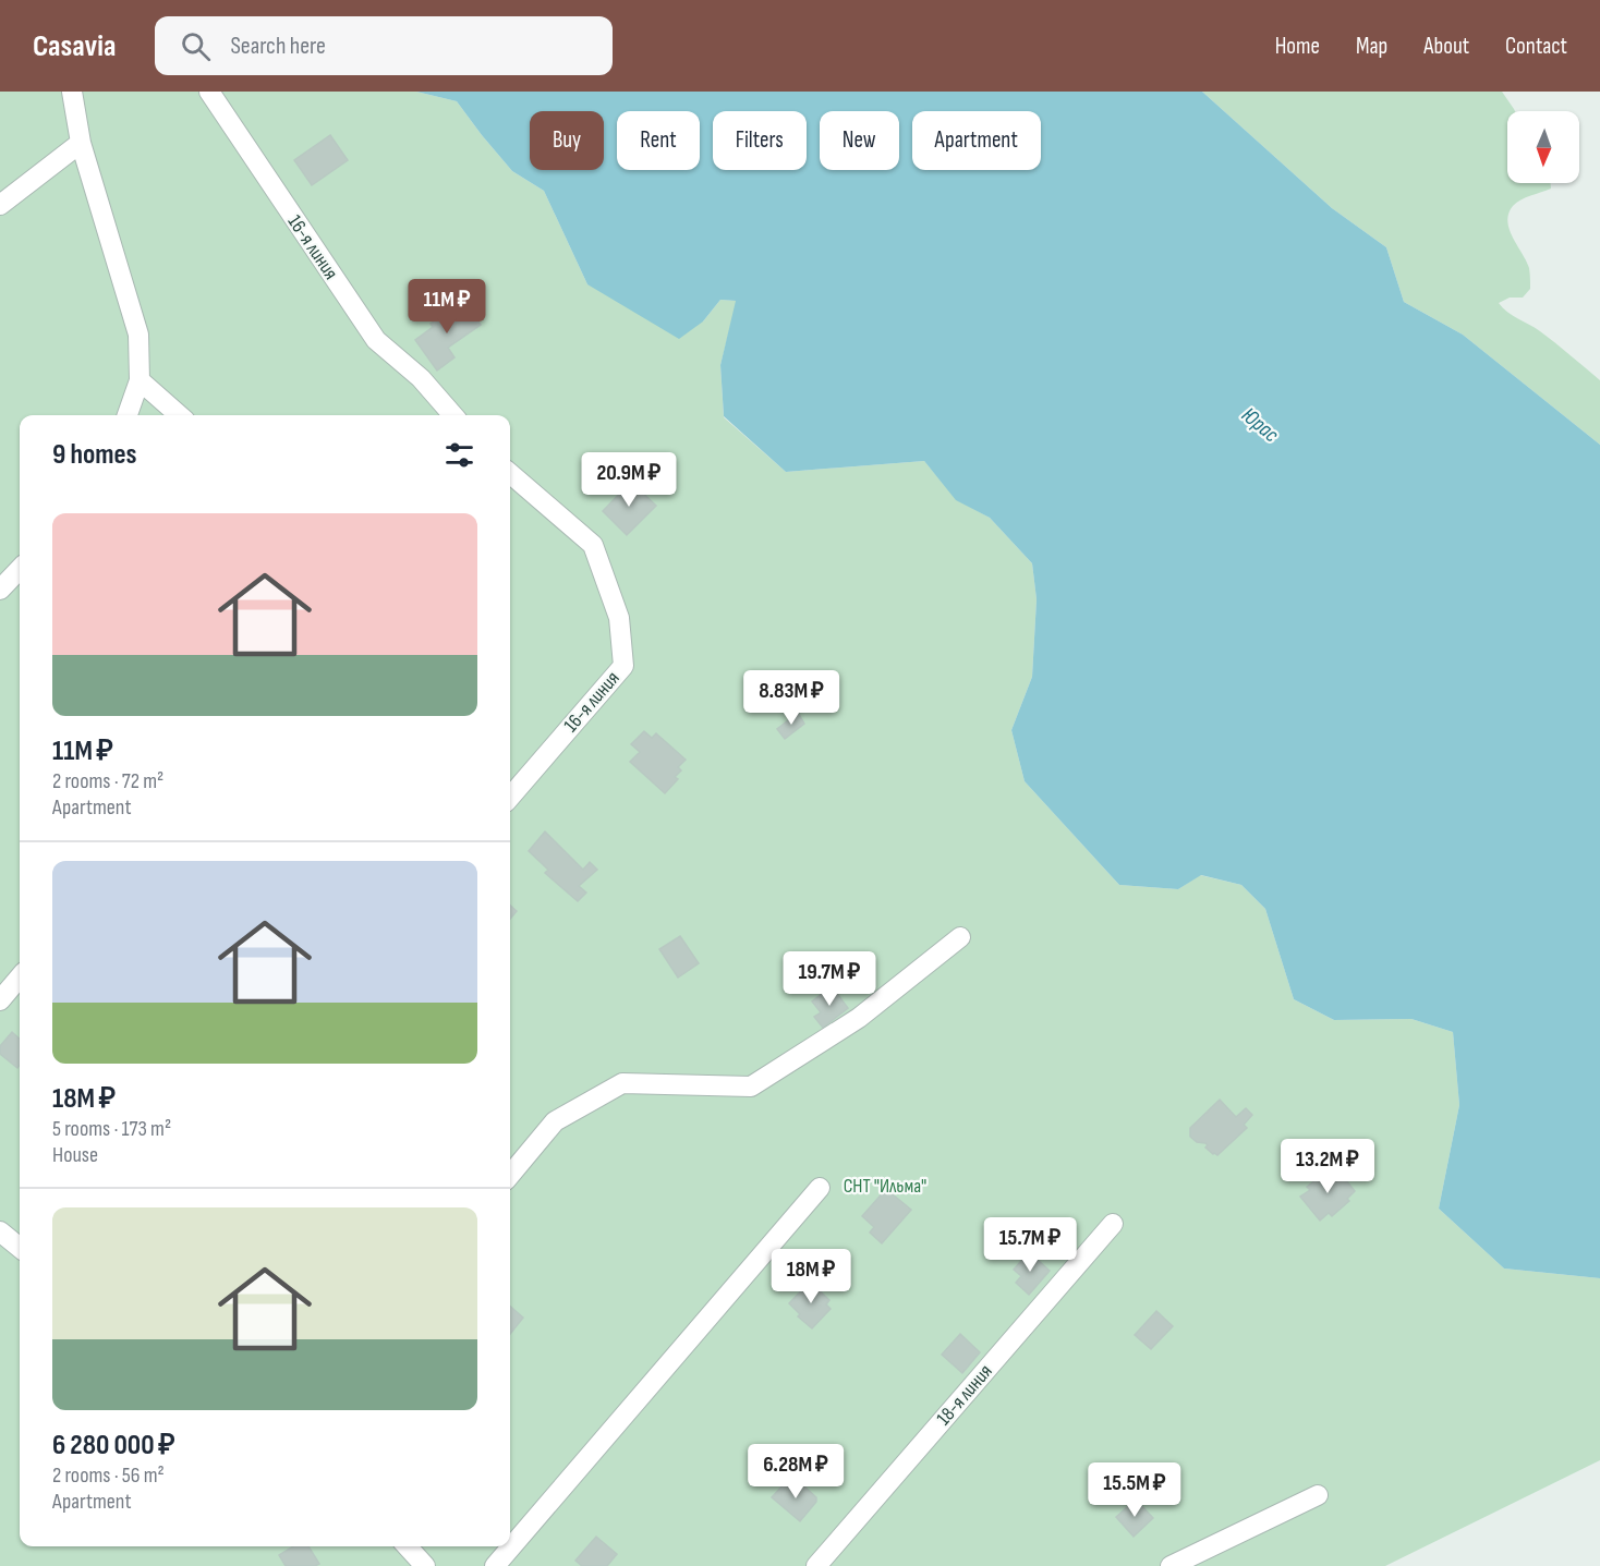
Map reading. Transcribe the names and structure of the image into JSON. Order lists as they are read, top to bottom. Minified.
{"streets":{"street":["16-я линия","18-я линия"]},"water":["Юрас"],"parks":["СНТ \"Ильма\""],"north":"bottom","page":{"header":"Casavia","search":"Search here","nav":["Home","Map","About","Contact"],"chip":["Buy","Rent","Filters","New","Apartment"],"price":["11M ₽","20.9M ₽","8.83M ₽","19.7M ₽","13.2M ₽","15.7M ₽","18M ₽","6.28M ₽","15.5M ₽"],"heading":"9 homes","list":[{"name":"11M ₽","note":"2 rooms · 72 m² · Apartment"},{"name":"18M ₽","note":"5 rooms · 173 m² · House"},{"name":"6 280 000 ₽","note":"2 rooms · 56 m² · Apartment"}]}}
